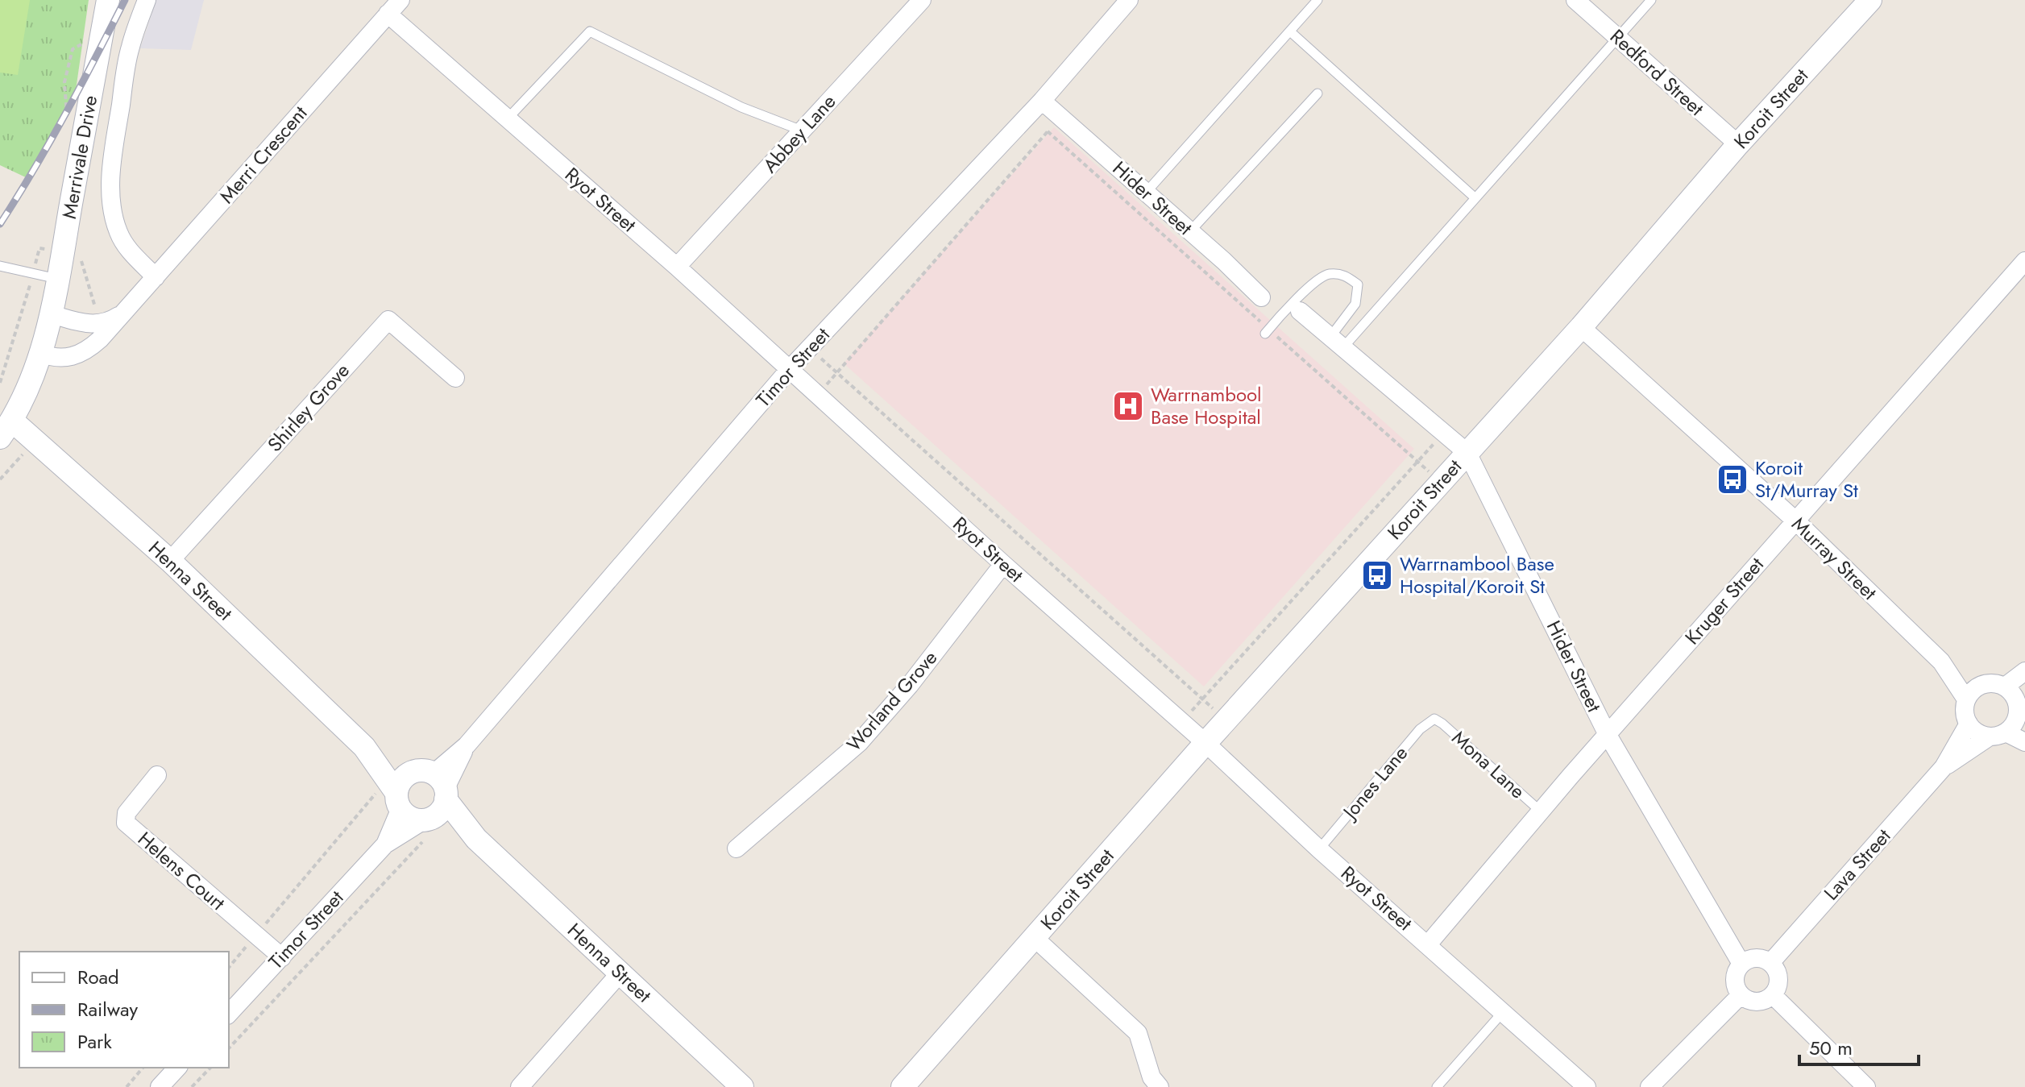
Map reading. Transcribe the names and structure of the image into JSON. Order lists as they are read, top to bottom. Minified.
{"streets":{"street":["Redford Street","Koroit Street","Abbey Lane","Merri Crescent","Merrivale Drive","Hider Street","Ryot Street","Timor Street","Shirley Grove","Murray Street","Henna Street","Kruger Street","Worland Grove","Lava Street","Helens Court"],"lane":["Mona Lane","Jones Lane"]},"crossings":[["Redford Street","Koroit Street"],["Koroit Street","Hider Street"],["Koroit Street","Ryot Street"],["Koroit Street","Murray Street"],["Abbey Lane","Ryot Street"],["Merri Crescent","Merrivale Drive"],["Merri Crescent","Ryot Street"],["Merrivale Drive","Henna Street"],["Hider Street","Timor Street"],["Hider Street","Kruger Street"],["Hider Street","Lava Street"],["Ryot Street","Timor Street"],["Ryot Street","Kruger Street"],["Ryot Street","Worland Grove"],["Ryot Street","Jones Lane"],["Timor Street","Henna Street"],["Timor Street","Helens Court"],["Shirley Grove","Henna Street"],["Murray Street","Kruger Street"],["Murray Street","Lava Street"],["Kruger Street","Mona Lane"],["Mona Lane","Jones Lane"]],"places":{"hospital":["Warrnambool Base Hospital"],"bus stop":["Koroit St/Murray St","Warrnambool Base Hospital/Koroit St"]},"legend":["Road","Railway","Park"],"scale_bar":"50 m"}
